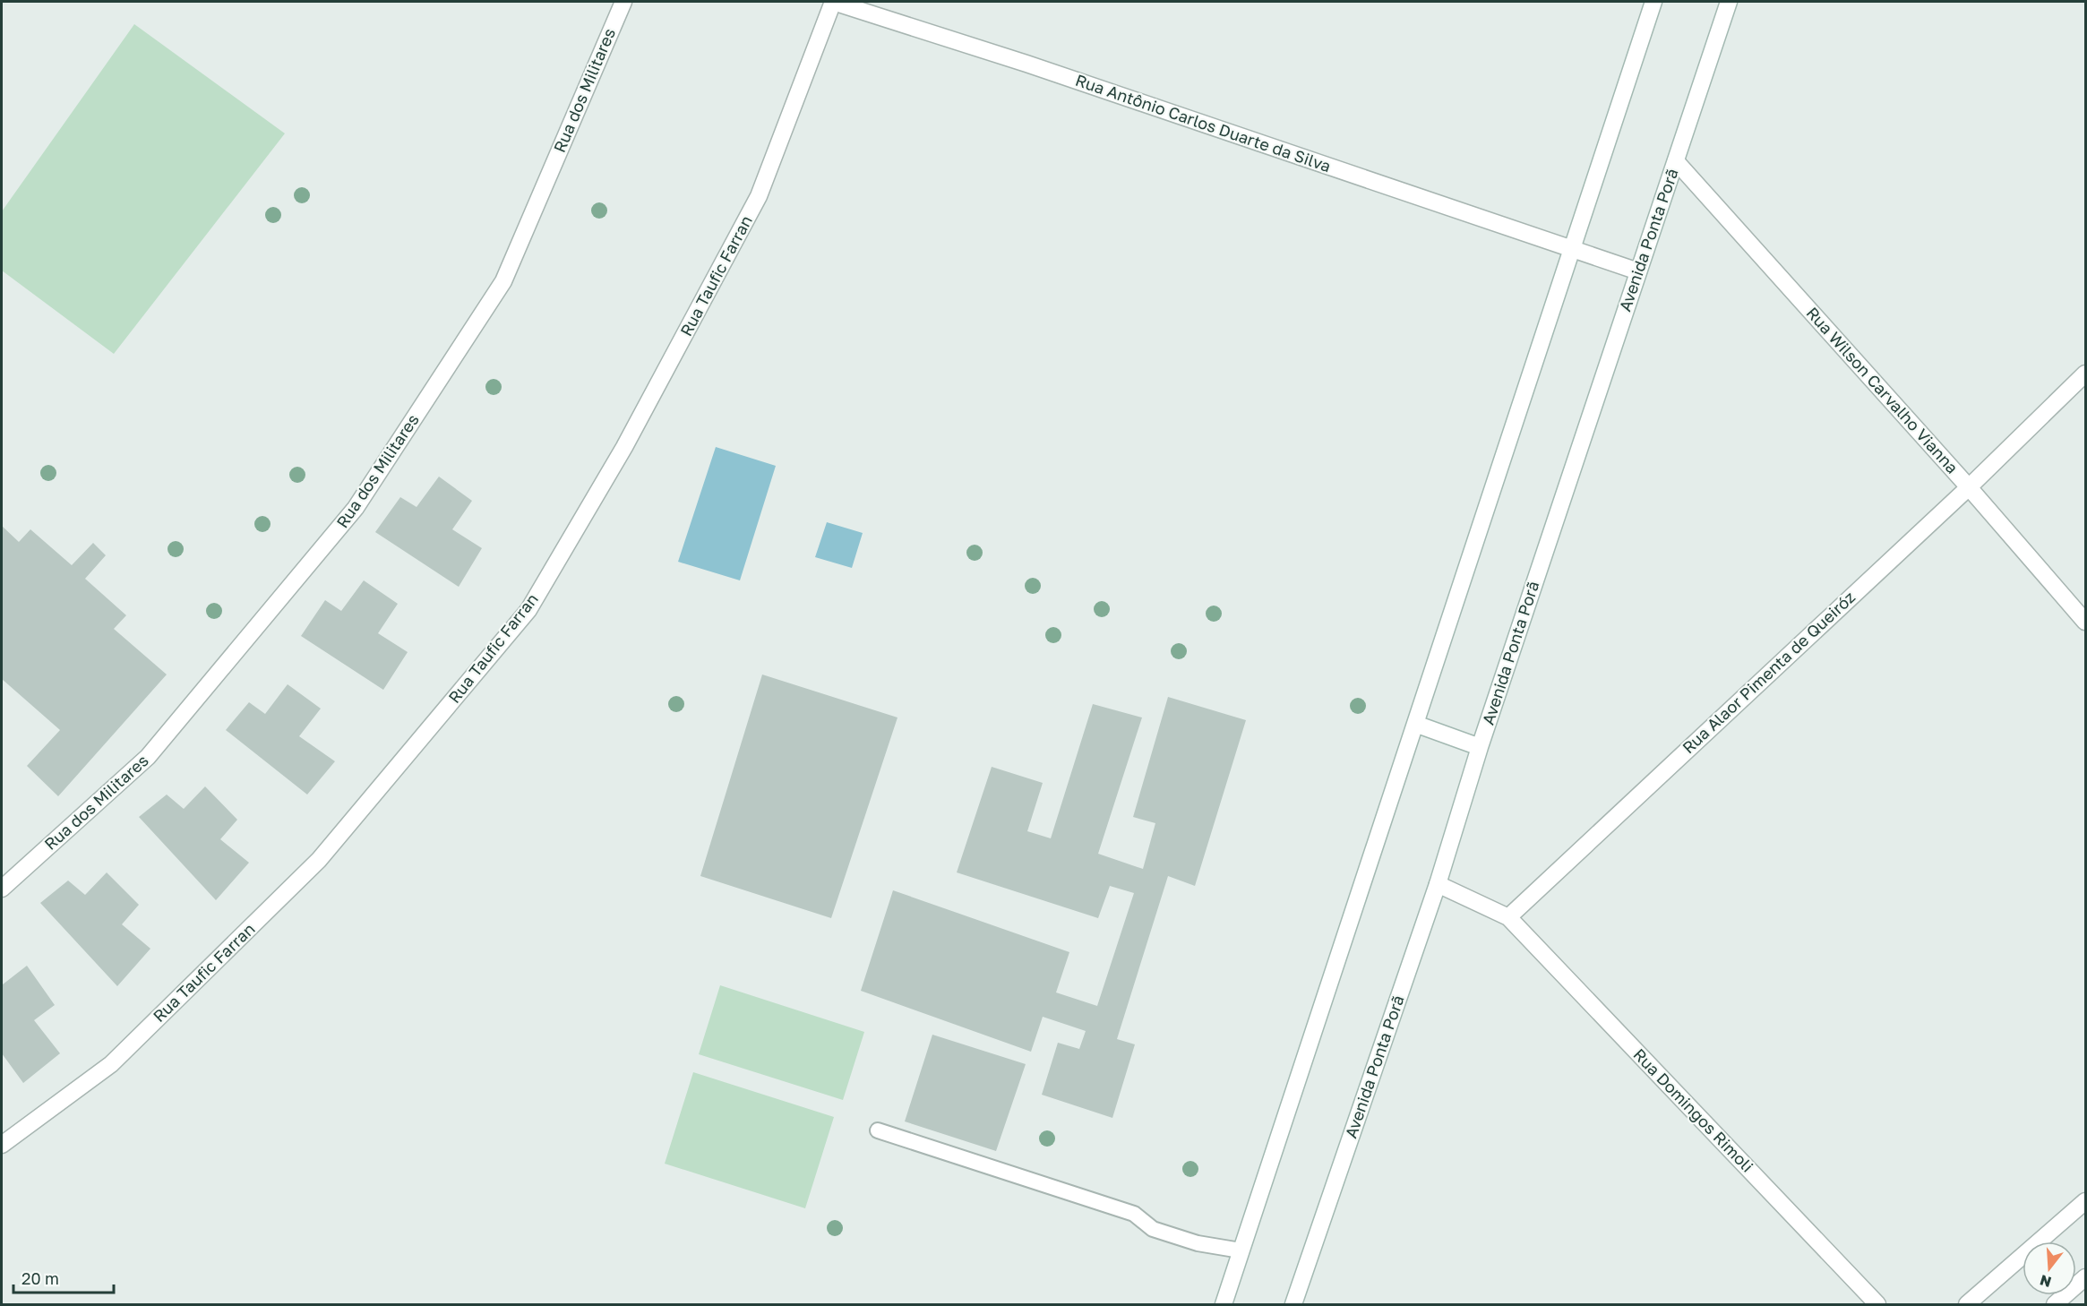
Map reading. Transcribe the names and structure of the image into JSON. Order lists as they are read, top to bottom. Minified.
{"streets":{"street":["Rua dos Militares","Rua Antônio Carlos Duarte da Silva","Avenida Ponta Porã","Rua Taufic Farran","Rua Wilson Carvalho Vianna","Rua Alaor Pimenta de Queiróz","Rua Domingos Rimoli"]},"crossings":[["Rua Antônio Carlos Duarte da Silva","Avenida Ponta Porã"],["Rua Antônio Carlos Duarte da Silva","Rua Taufic Farran"],["Avenida Ponta Porã","Rua Wilson Carvalho Vianna"],["Rua Wilson Carvalho Vianna","Rua Alaor Pimenta de Queiróz"],["Rua Alaor Pimenta de Queiróz","Rua Domingos Rimoli"]],"scale_bar":"20 m","north":"bottom"}
